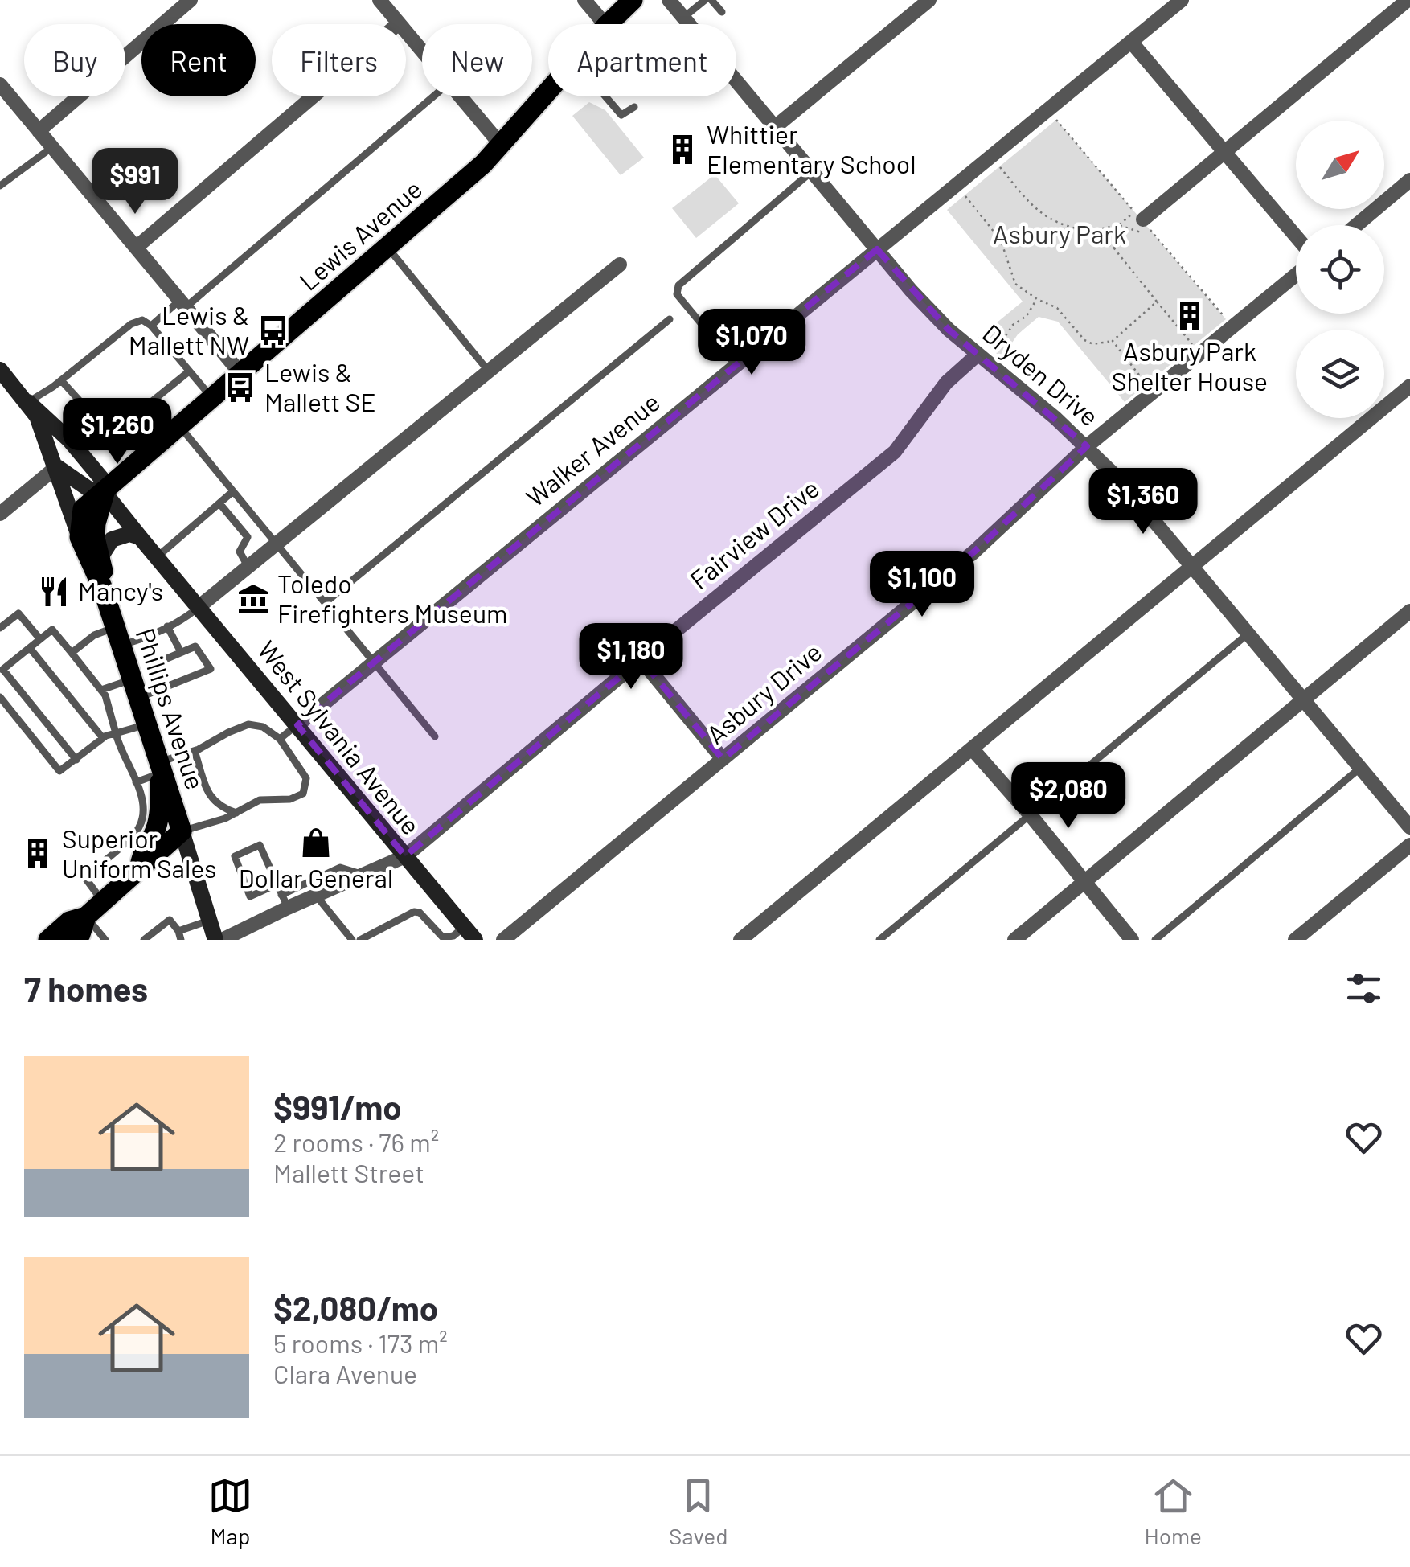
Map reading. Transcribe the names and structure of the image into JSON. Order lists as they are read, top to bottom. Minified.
{"streets":{"main road":["Lewis Avenue","Phillips Avenue","West Sylvania Avenue"],"street":["Dryden Drive","Walker Avenue","Fairview Drive","Asbury Drive"]},"crossings":[["Lewis Avenue","Phillips Avenue"],["Lewis Avenue","West Sylvania Avenue"],["Dryden Drive","Walker Avenue"],["Dryden Drive","Fairview Drive"],["Dryden Drive","Asbury Drive"],["Walker Avenue","West Sylvania Avenue"],["Fairview Drive","West Sylvania Avenue"],["Phillips Avenue","West Sylvania Avenue"]],"parks":["Asbury Park"],"places":{"building":["Whittier Elementary School","Asbury Park Shelter House","Superior Uniform Sales"],"bus stop":["Lewis & Mallett NW","Lewis & Mallett SE"],"restaurant":["Mancy's"],"museum":["Toledo Firefighters Museum"],"shop":["Dollar General"]},"north":"top right","page":{"chip":["Buy","Rent","Filters","New","Apartment"],"price":["$991","$1,070","$1,260","$1,360","$1,100","$1,180","$2,080"],"heading":"7 homes","list":[{"name":"$991/mo","note":"2 rooms · 76 m² · Mallett Street"},{"name":"$2,080/mo","note":"5 rooms · 173 m² · Clara Avenue"}],"tabs":["Map","Saved","Home"]}}
